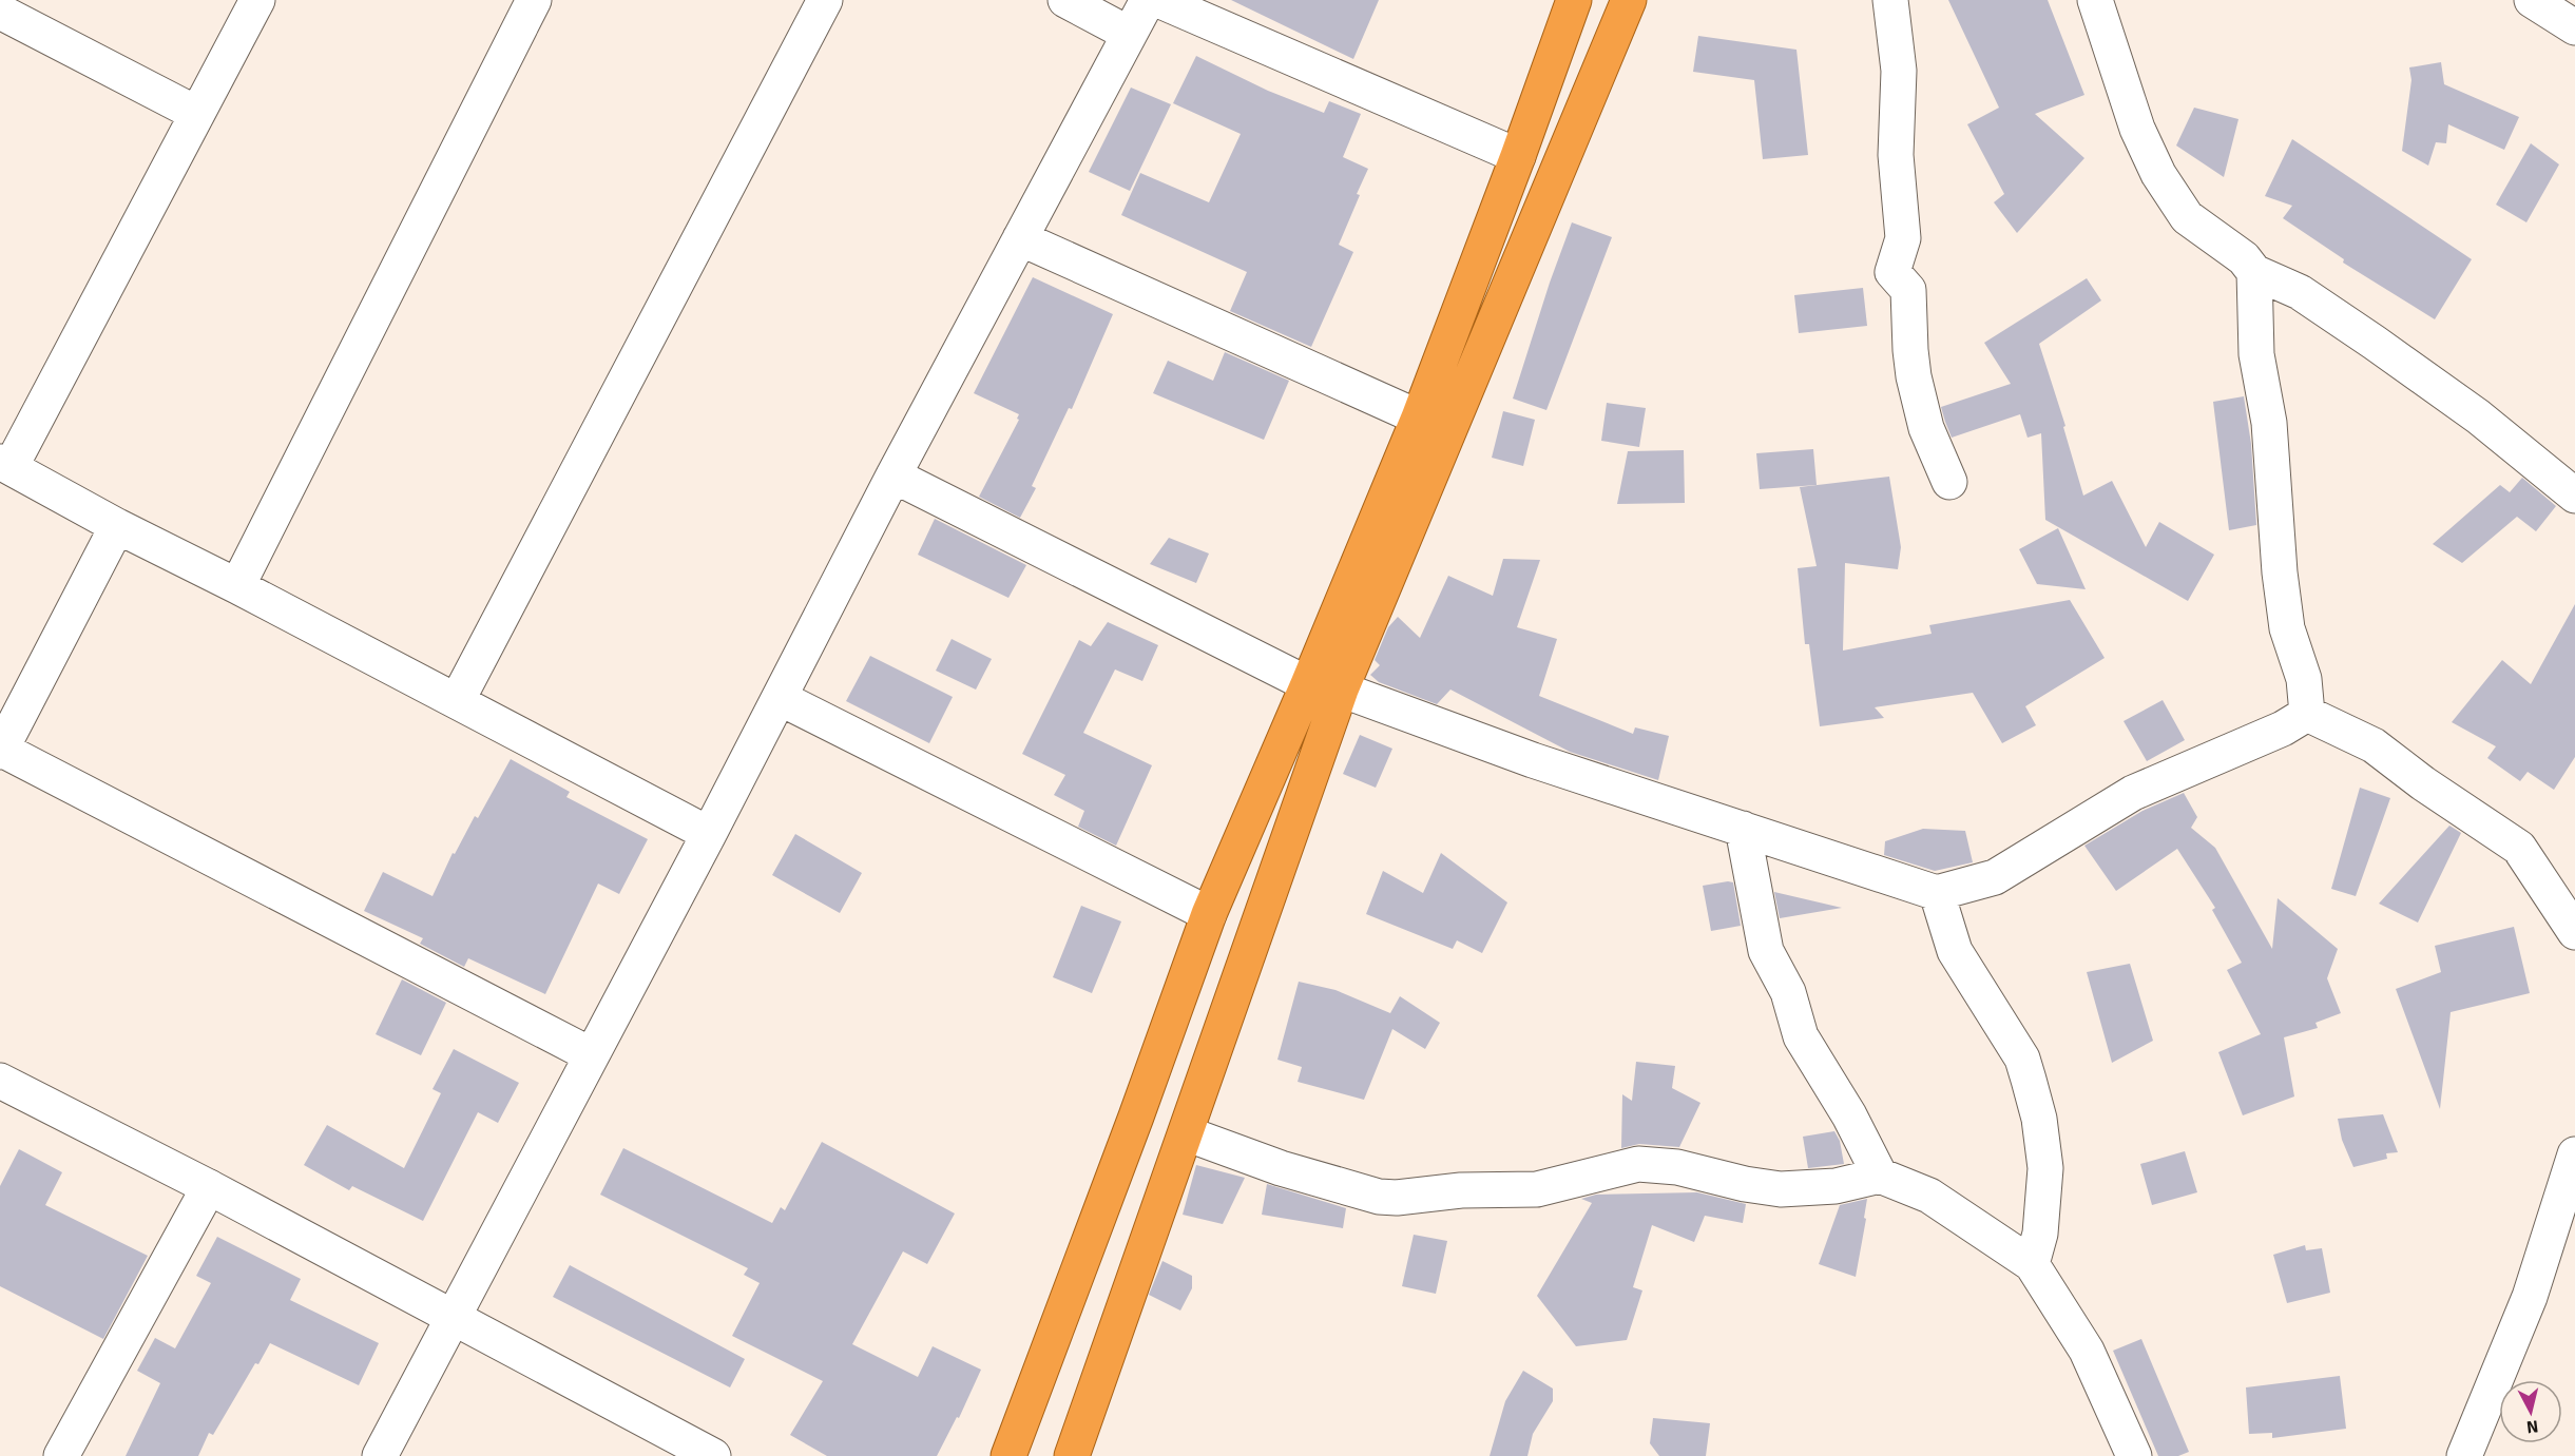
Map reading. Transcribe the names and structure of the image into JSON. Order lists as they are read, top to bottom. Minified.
{"north":"bottom"}
